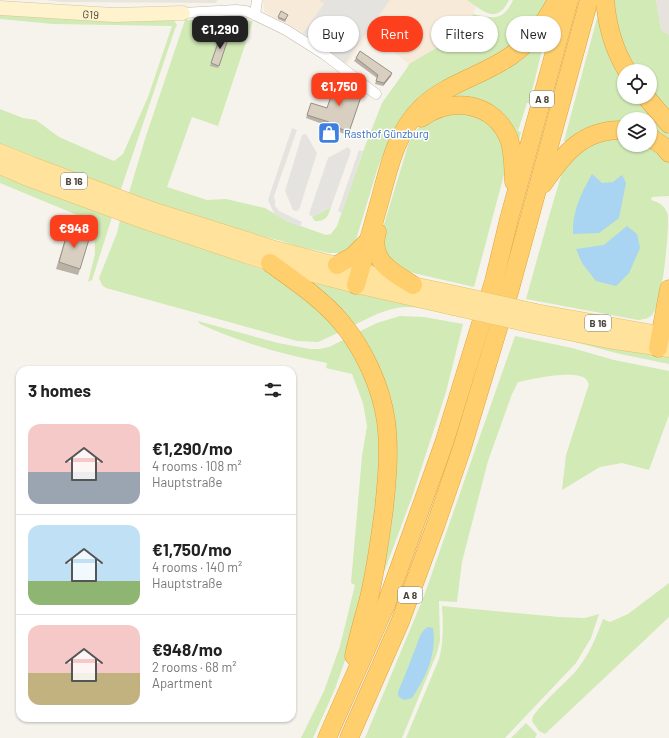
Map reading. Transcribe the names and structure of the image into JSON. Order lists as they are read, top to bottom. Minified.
{"streets":{"highway":["A 8"],"main road":["B 16"],"street":["G19"]},"places":{"shop":["Rasthof Günzburg"]},"page":{"price":["€1,290","€1,750","€948"],"chip":["Buy","Rent","Filters","New"],"heading":"3 homes","list":[{"name":"€1,290/mo","note":"4 rooms · 108 m² · Hauptstraße"},{"name":"€1,750/mo","note":"4 rooms · 140 m² · Hauptstraße"},{"name":"€948/mo","note":"2 rooms · 68 m² · Apartment"}]}}
